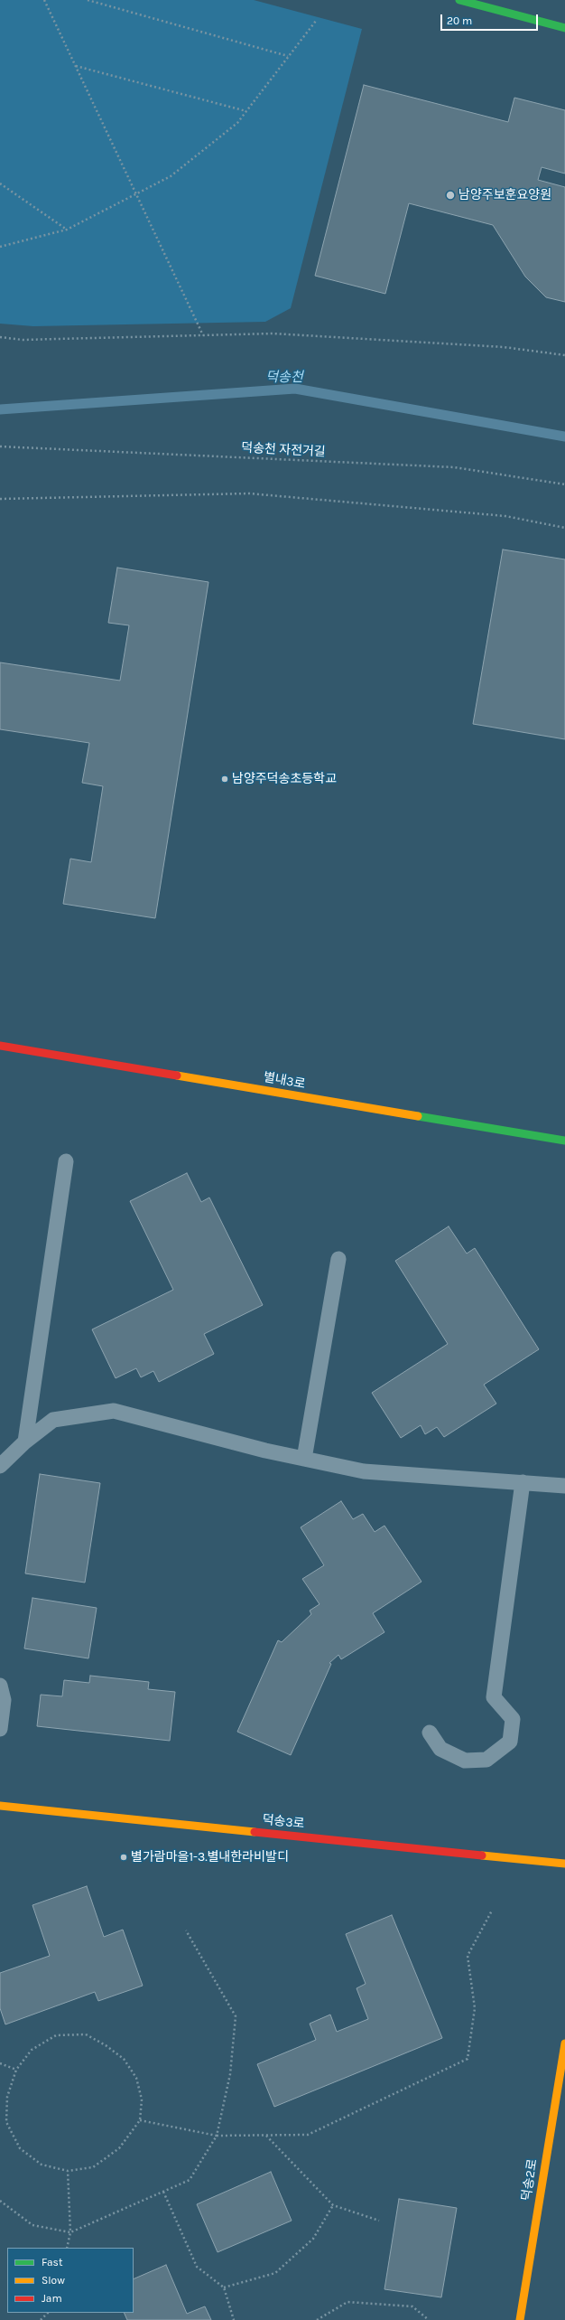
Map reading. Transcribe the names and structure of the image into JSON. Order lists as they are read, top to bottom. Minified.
{"streets":{"street":["별내3로","덕송3로","덕송2로"],"path":["덕송천 자전거길"]},"water":["덕송천"],"places":["남양주보훈요양원","남양주덕송초등학교","별가람마을1-3.별내한라비발디"],"legend":["Fast","Slow","Jam"],"scale_bar":"20 m"}
